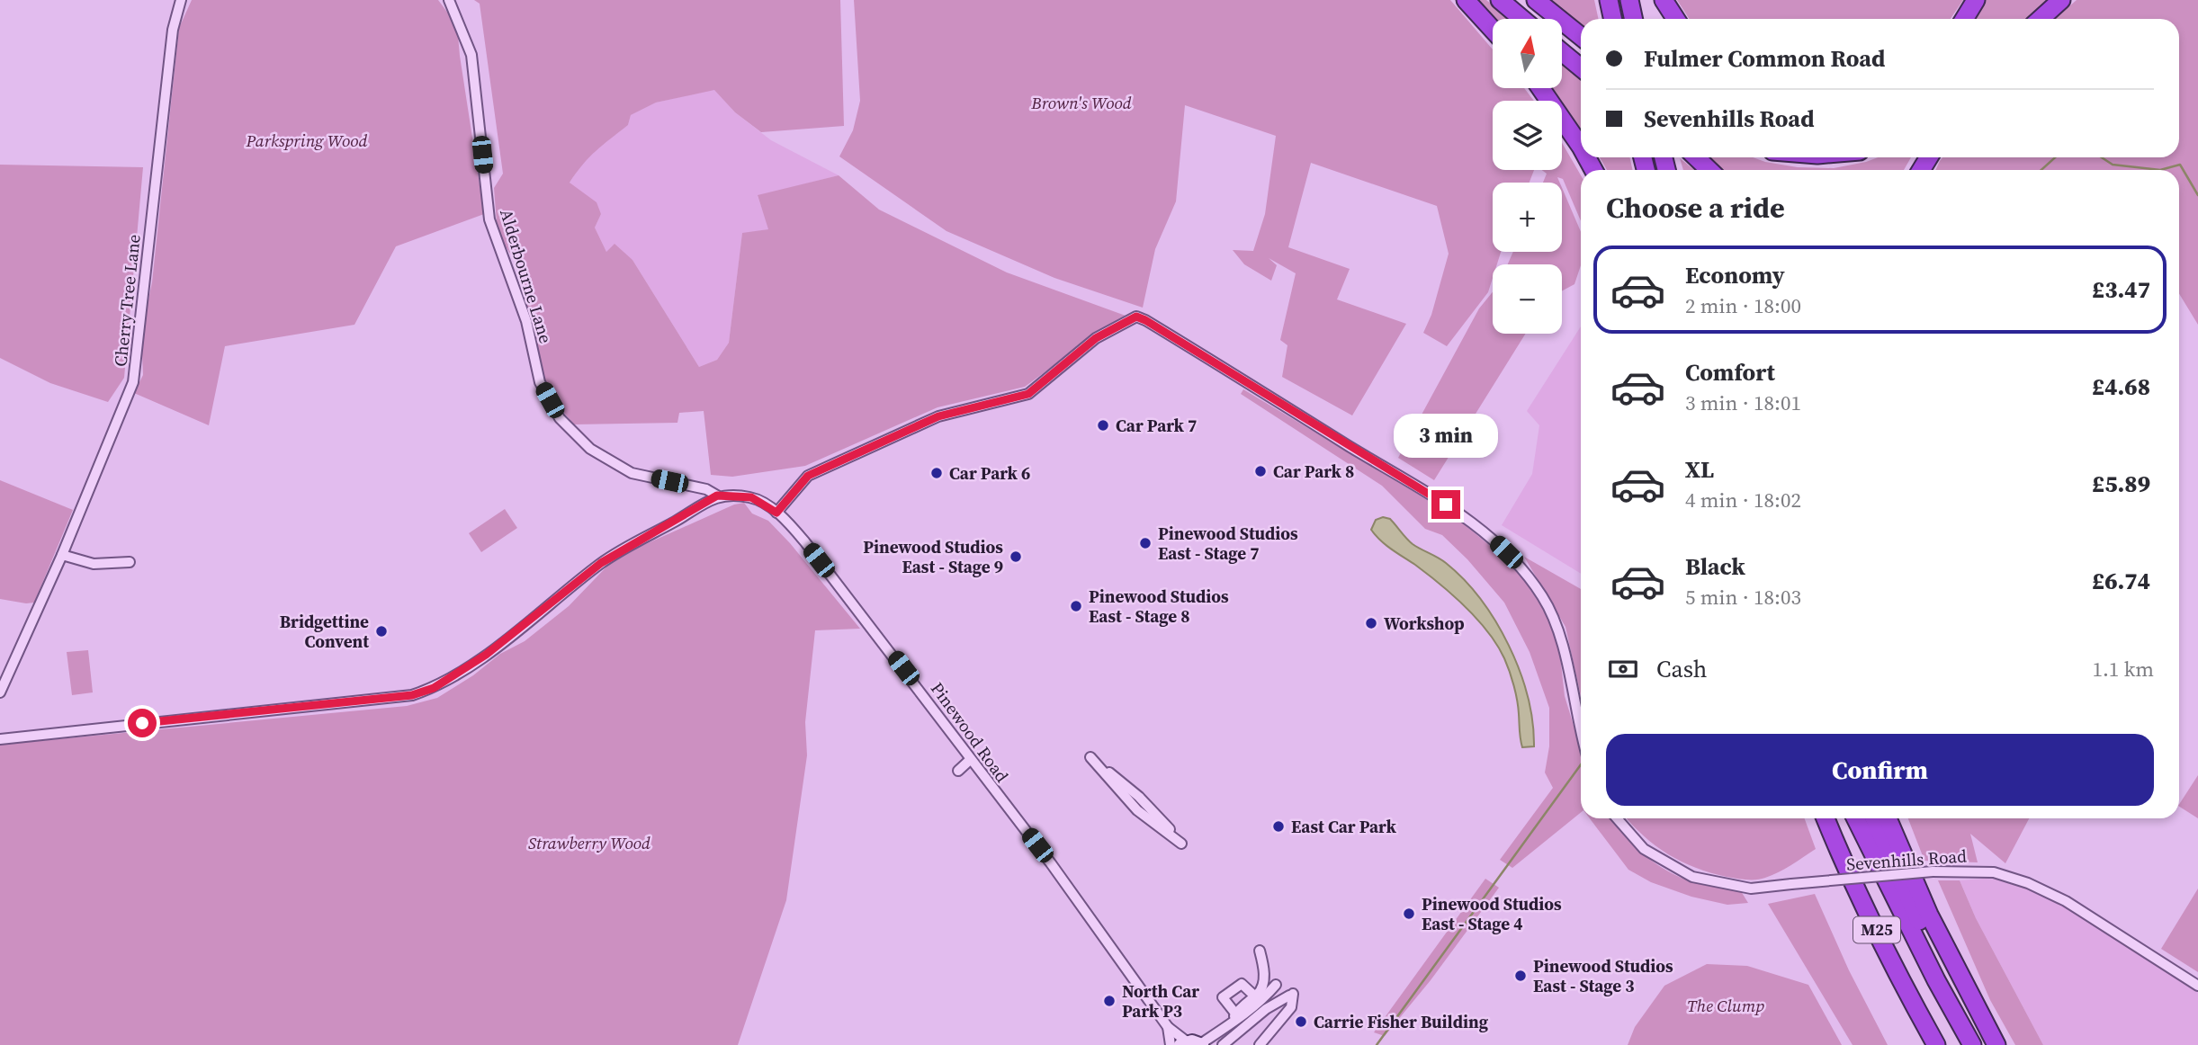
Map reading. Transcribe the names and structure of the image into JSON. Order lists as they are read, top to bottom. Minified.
{"streets":{"highway":["M25"],"street":["Alderbourne Lane","Cherry Tree Lane","Pinewood Road","Sevenhills Road"]},"crossings":[["Alderbourne Lane","Pinewood Road"]],"parks":["Brown's Wood","Parkspring Wood","Strawberry Wood","The Clump"],"places":["Car Park 7","Car Park 8","Car Park 6","Pinewood Studios East - Stage 7","Pinewood Studios East - Stage 9","Pinewood Studios East - Stage 8","Workshop","Bridgettine Convent","East Car Park","Pinewood Studios East - Stage 4","Pinewood Studios East - Stage 3","North Car Park P3","Carrie Fisher Building"],"north":"top","page":{"map_buttons":["+","−"],"banner":["Fulmer Common Road","Sevenhills Road"],"heading":"Choose a ride","list":[{"name":"Economy","note":"2 min · 18:00","value":"£3.47"},{"name":"Comfort","note":"3 min · 18:01","value":"£4.68"},{"name":"XL","note":"4 min · 18:02","value":"£5.89"},{"name":"Black","note":"5 min · 18:03","value":"£6.74"}],"bubble":"3 min","pay":["Cash","1.1 km"],"buttons":"Confirm"}}
